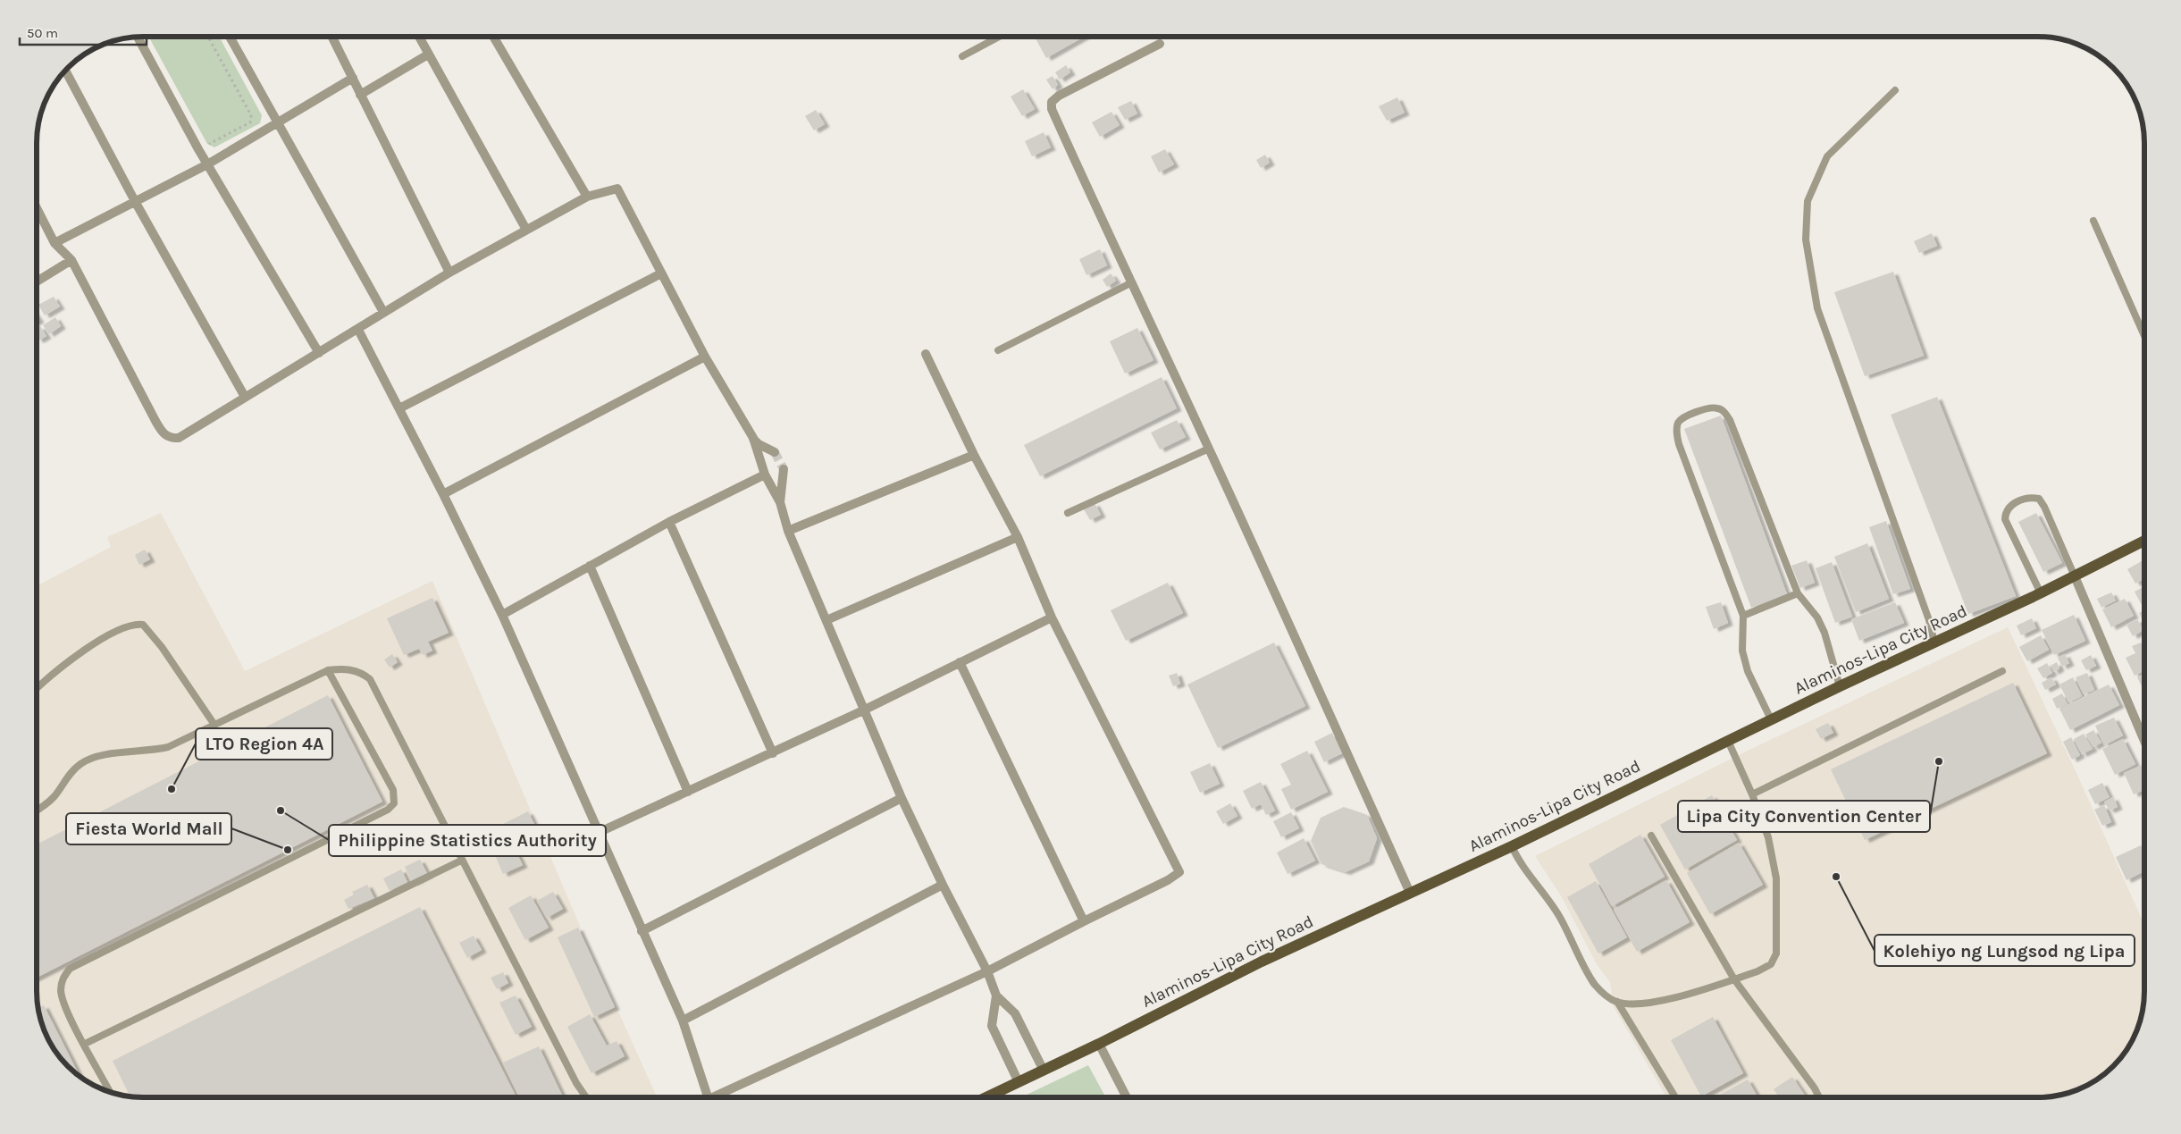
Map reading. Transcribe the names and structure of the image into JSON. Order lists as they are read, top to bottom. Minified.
{"streets":{"main road":["Alaminos-Lipa City Road"]},"places":["Lipa City Convention Center","LTO Region 4A","Philippine Statistics Authority","Fiesta World Mall","Kolehiyo ng Lungsod ng Lipa"],"scale_bar":"50 m"}
